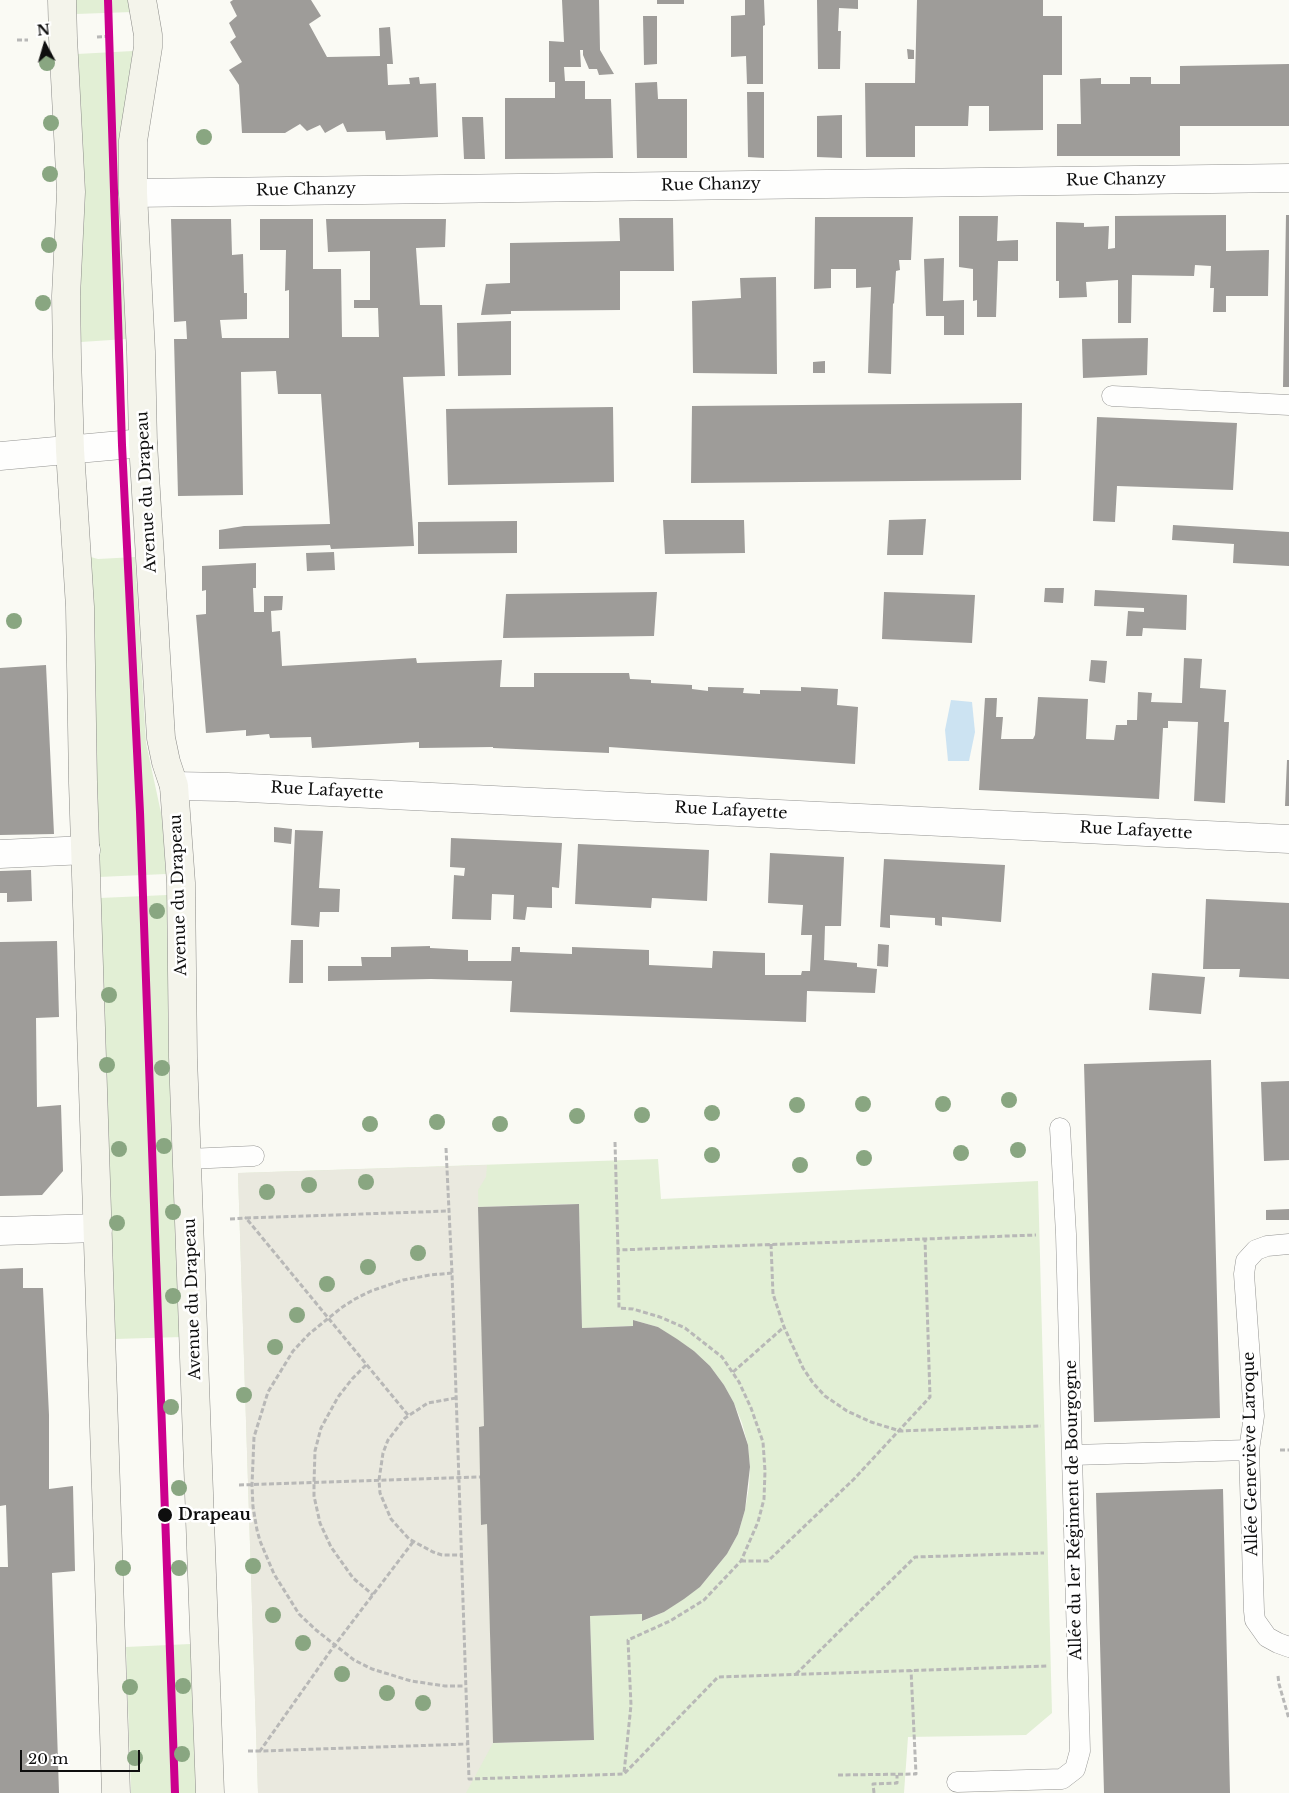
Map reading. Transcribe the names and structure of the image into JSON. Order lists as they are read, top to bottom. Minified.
{"streets":{"main road":["Avenue du Drapeau"],"street":["Rue Chanzy","Rue Lafayette"],"lane":["Allée Geneviève Laroque","Allée du 1er Régiment de Bourgogne"]},"crossings":[["Rue Chanzy","Avenue du Drapeau"],["Avenue du Drapeau","Rue Lafayette"]],"places":["Drapeau"],"scale_bar":"20 m","north":"top"}
